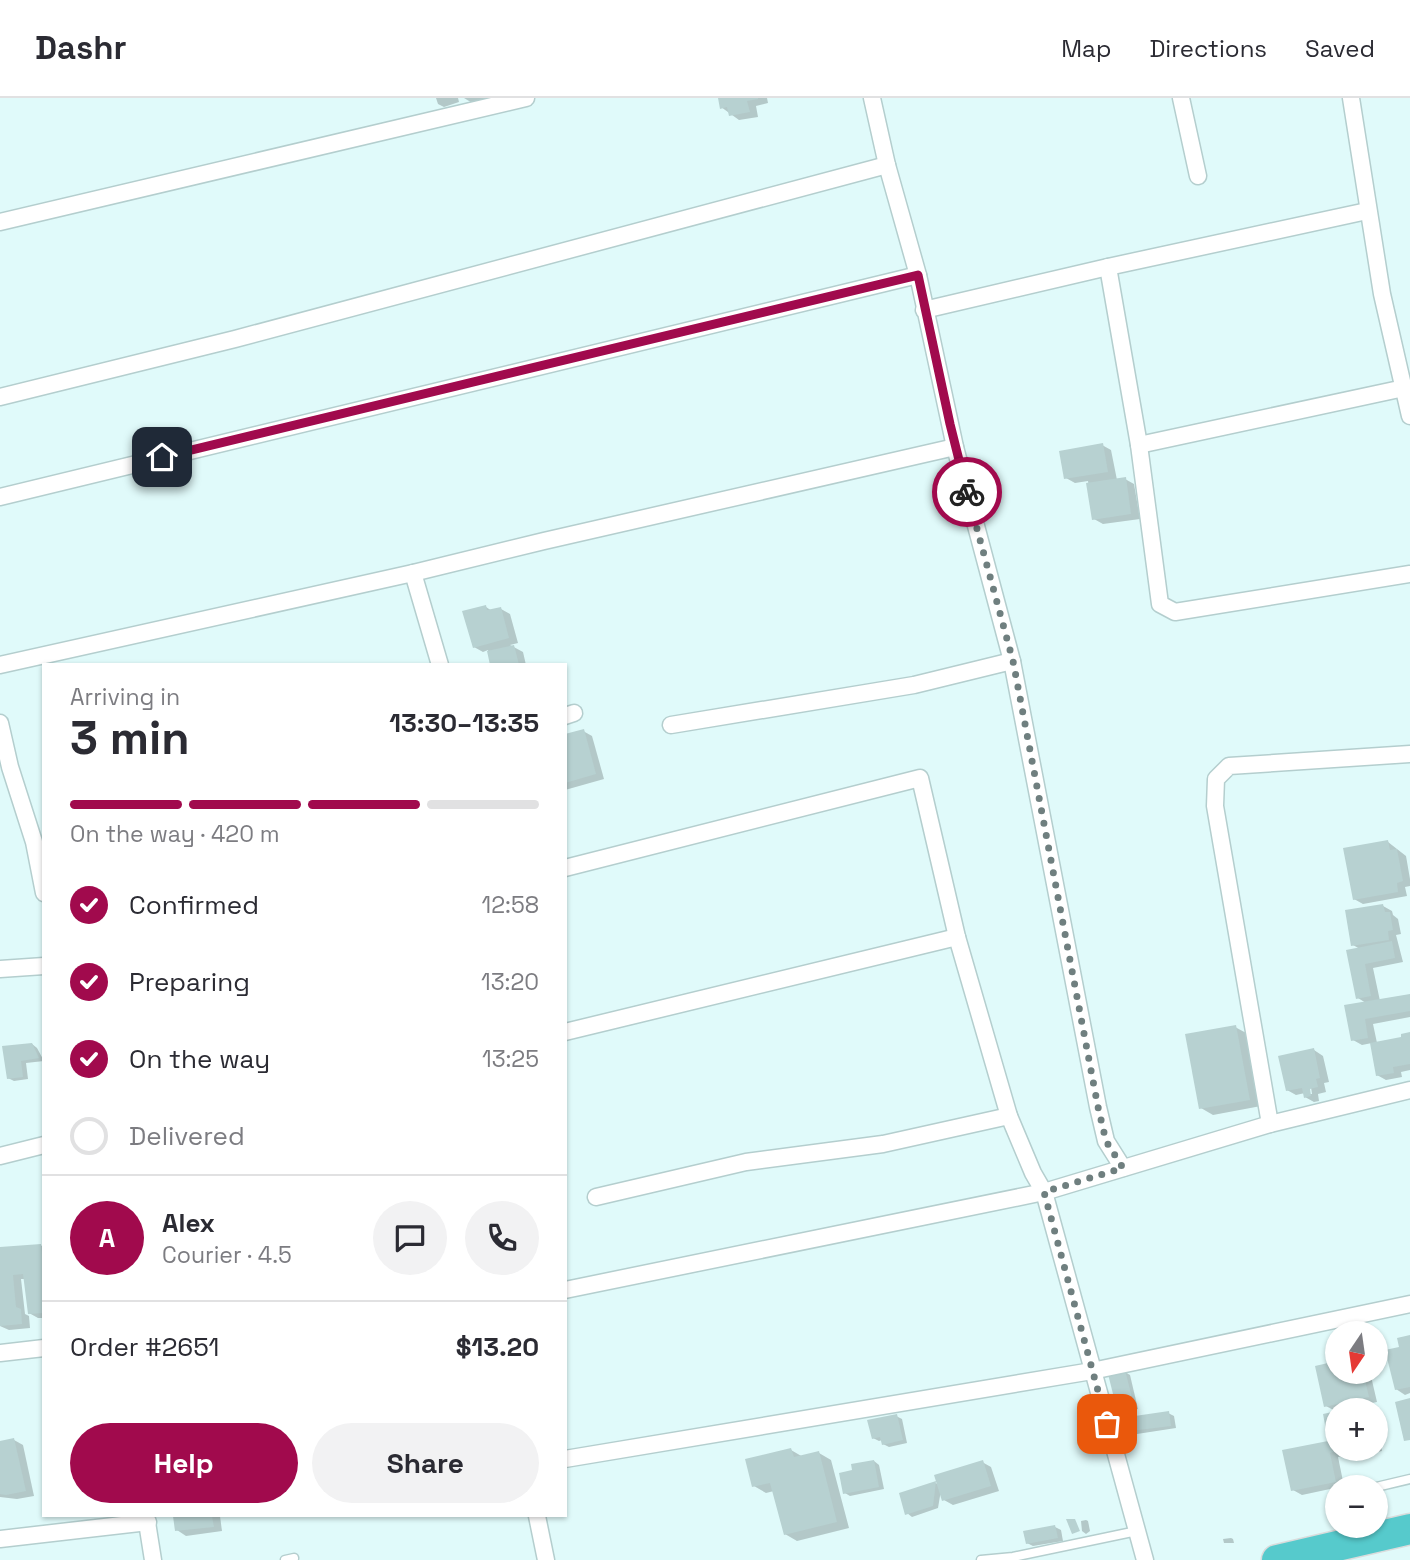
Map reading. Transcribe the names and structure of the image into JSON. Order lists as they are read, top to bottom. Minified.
{"north":"bottom","page":{"header":"Dashr","nav":["Map","Directions","Saved"],"heading":["3 min","Arriving in","13:30–13:35"],"panel":["Alex","Courier · 4.5","Order #2651","$13.20"],"bar":"On the way · 420 m","list":[["Confirmed","12:58"],["Preparing","13:20"],["On the way","13:25"],"Delivered"],"round":"A","map_buttons":["+","−"],"buttons":["Help","Share"]}}
